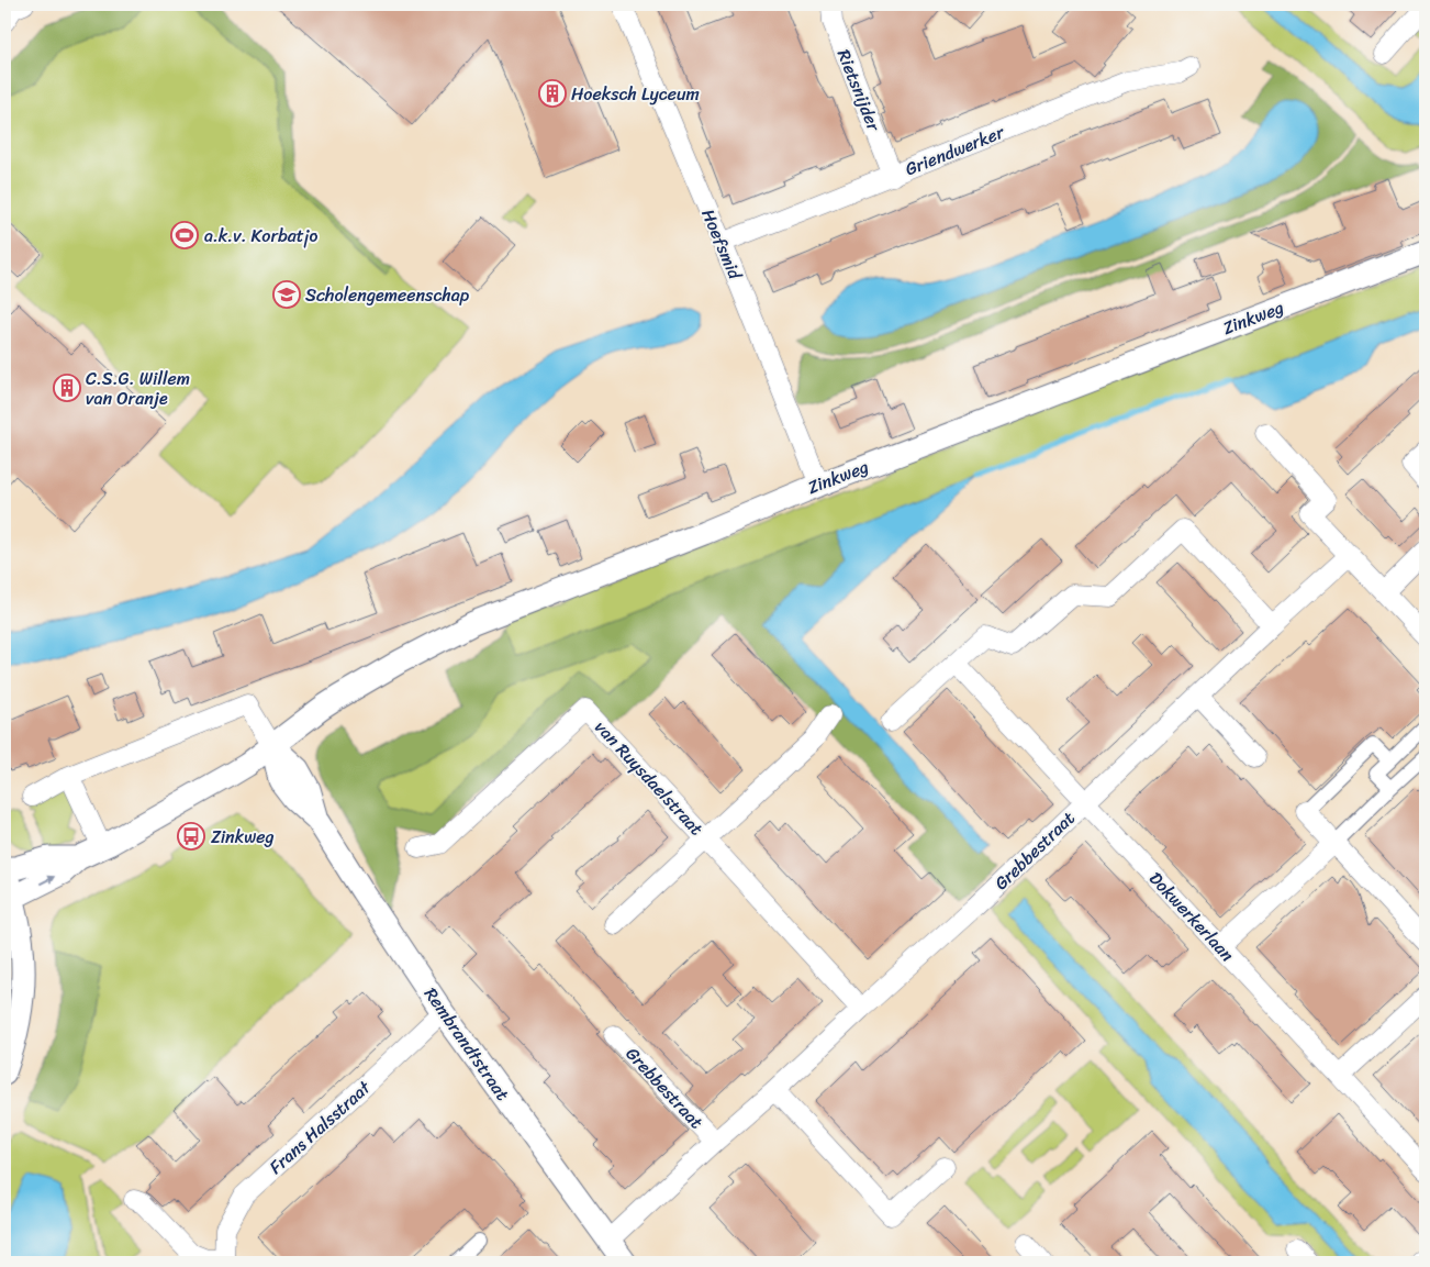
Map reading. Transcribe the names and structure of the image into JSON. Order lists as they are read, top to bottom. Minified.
{"streets":{"street":["Rietsnijder","Griendwerker","Hoefsmid","Zinkweg","van Ruysdaelstraat","Grebbestraat","Dokwerkerlaan","Rembrandtstraat","Frans Halsstraat"]},"crossings":[["Rietsnijder","Griendwerker"],["Griendwerker","Hoefsmid"],["Hoefsmid","Zinkweg"],["Zinkweg","Rembrandtstraat"],["van Ruysdaelstraat","Grebbestraat"],["Grebbestraat","Dokwerkerlaan"],["Grebbestraat","Rembrandtstraat"],["Rembrandtstraat","Frans Halsstraat"]],"places":{"building":["Hoeksch Lyceum","C.S.G. Willem van Oranje"],"sports":["a.k.v. Korbatjo"],"school or university":["Scholengemeenschap"],"bus stop":["Zinkweg"]}}
